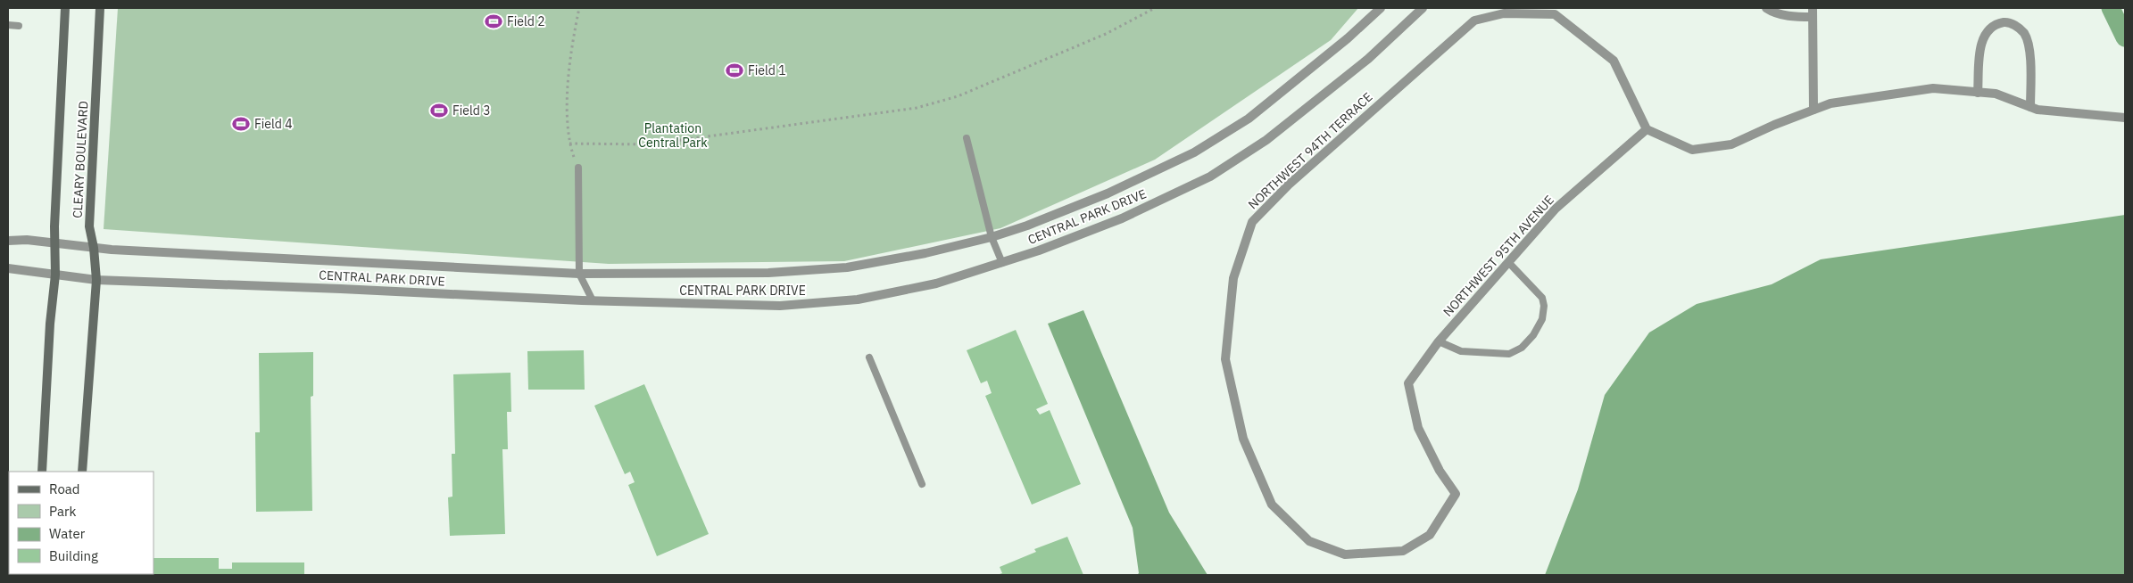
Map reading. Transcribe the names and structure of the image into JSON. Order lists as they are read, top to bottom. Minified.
{"streets":{"street":["NORTHWEST 94TH TERRACE","CLEARY BOULEVARD","CENTRAL PARK DRIVE","NORTHWEST 95TH AVENUE"]},"crossings":[["NORTHWEST 94TH TERRACE","NORTHWEST 95TH AVENUE"],["CLEARY BOULEVARD","CENTRAL PARK DRIVE"]],"parks":["Plantation Central Park"],"places":{"sports":["Field 2","Field 1","Field 3","Field 4"]},"legend":["Road","Park","Water","Building"]}
